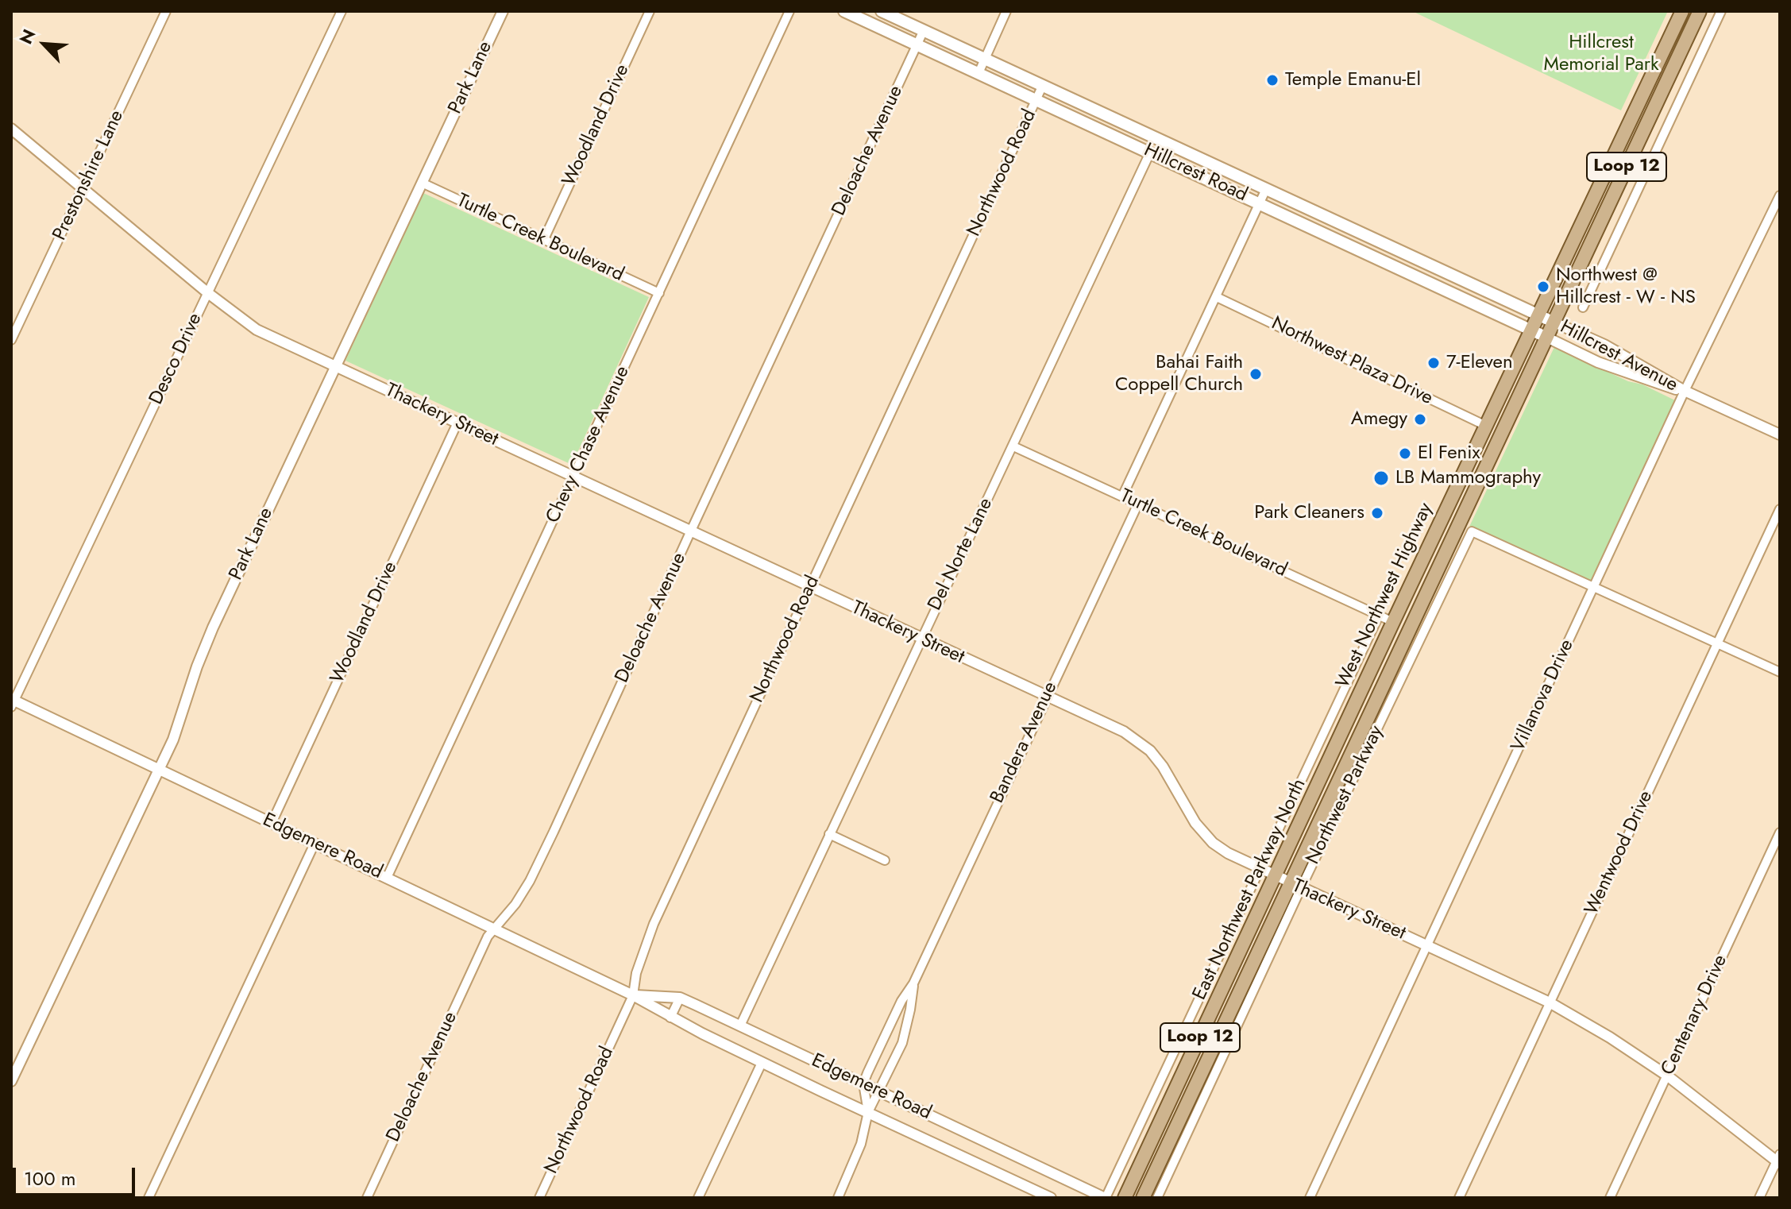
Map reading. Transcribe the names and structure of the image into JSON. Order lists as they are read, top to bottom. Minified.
{"streets":{"main road":["Loop 12","Hillcrest Road","West Northwest Highway"],"street":["Park Lane","Woodland Drive","Deloache Avenue","Northwood Road","Prestonshire Lane","Turtle Creek Boulevard","Hillcrest Avenue","Desco Drive","Northwest Plaza Drive","Thackery Street","Chevy Chase Avenue","Del Norte Lane","Villanova Drive","Bandera Avenue","Northwest Parkway","Edgemere Road","Wentwood Drive","East Northwest Parkway North","Centenary Drive"]},"crossings":[["Park Lane","Turtle Creek Boulevard"],["Park Lane","Thackery Street"],["Park Lane","Edgemere Road"],["Woodland Drive","Turtle Creek Boulevard"],["Woodland Drive","Thackery Street"],["Woodland Drive","Edgemere Road"],["Deloache Avenue","Hillcrest Road"],["Deloache Avenue","Thackery Street"],["Deloache Avenue","Edgemere Road"],["Northwood Road","Hillcrest Road"],["Northwood Road","Thackery Street"],["Northwood Road","Edgemere Road"],["Hillcrest Road","Hillcrest Avenue"],["Hillcrest Road","Del Norte Lane"],["Hillcrest Road","West Northwest Highway"],["Prestonshire Lane","Thackery Street"],["Turtle Creek Boulevard","Chevy Chase Avenue"],["Turtle Creek Boulevard","Del Norte Lane"],["Turtle Creek Boulevard","West Northwest Highway"],["Turtle Creek Boulevard","Bandera Avenue"],["Turtle Creek Boulevard","East Northwest Parkway North"],["Hillcrest Avenue","West Northwest Highway"],["Hillcrest Avenue","Villanova Drive"],["Desco Drive","Thackery Street"],["Desco Drive","Edgemere Road"],["Northwest Plaza Drive","West Northwest Highway"],["Thackery Street","Chevy Chase Avenue"],["Thackery Street","Del Norte Lane"],["Thackery Street","West Northwest Highway"],["Thackery Street","Villanova Drive"],["Thackery Street","Bandera Avenue"],["Thackery Street","Northwest Parkway"],["Thackery Street","Wentwood Drive"],["Thackery Street","East Northwest Parkway North"],["Thackery Street","Centenary Drive"],["Chevy Chase Avenue","Edgemere Road"],["Del Norte Lane","Edgemere Road"],["West Northwest Highway","Northwest Parkway"],["Villanova Drive","Northwest Parkway"],["Bandera Avenue","Edgemere Road"],["Edgemere Road","East Northwest Parkway North"]],"parks":["Hillcrest Memorial Park"],"places":["Temple Emanu-El","Northwest @ Hillcrest - W - NS","7-Eleven","Bahai Faith Coppell Church","Amegy","El Fenix","LB Mammography","Park Cleaners"],"scale_bar":"100 m","north":"top left"}
